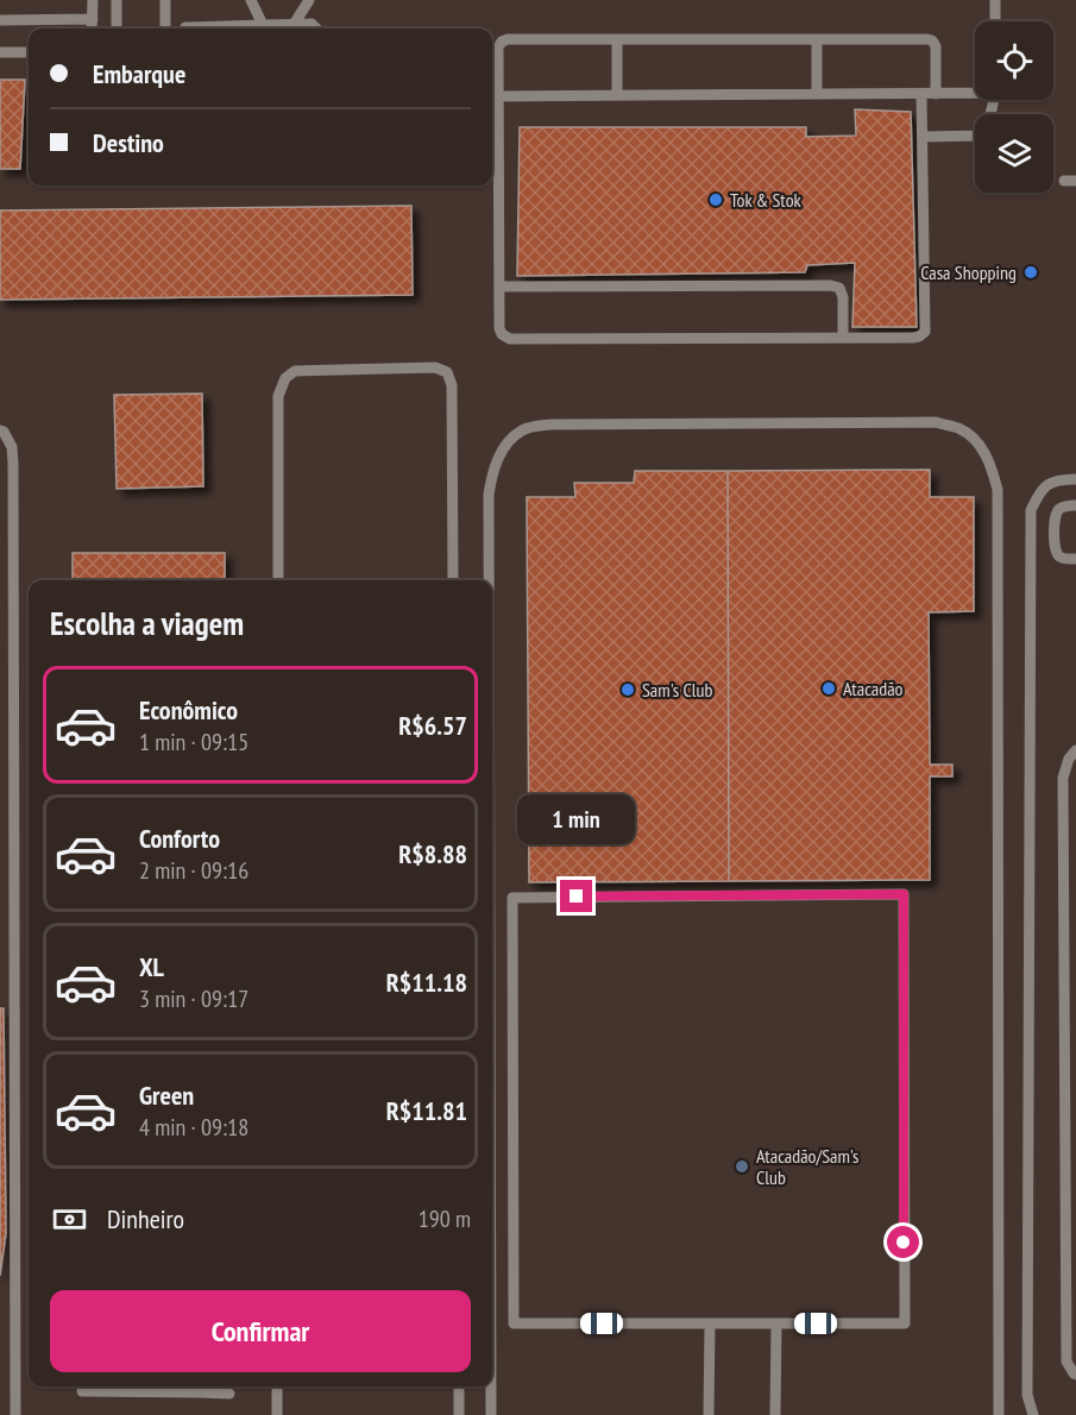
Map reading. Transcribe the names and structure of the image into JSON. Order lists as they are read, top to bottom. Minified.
{"places":["Tok & Stok","Casa Shopping","Atacadão","Sam's Club","Atacadão/Sam's Club"],"page":{"banner":["Embarque","Destino"],"heading":"Escolha a viagem","list":[{"name":"Econômico","note":"1 min · 09:15","value":"R$6.57"},{"name":"Conforto","note":"2 min · 09:16","value":"R$8.88"},{"name":"XL","note":"3 min · 09:17","value":"R$11.18"},{"name":"Green","note":"4 min · 09:18","value":"R$11.81"}],"bubble":"1 min","pay":["Dinheiro","190 m"],"buttons":"Confirmar"}}
